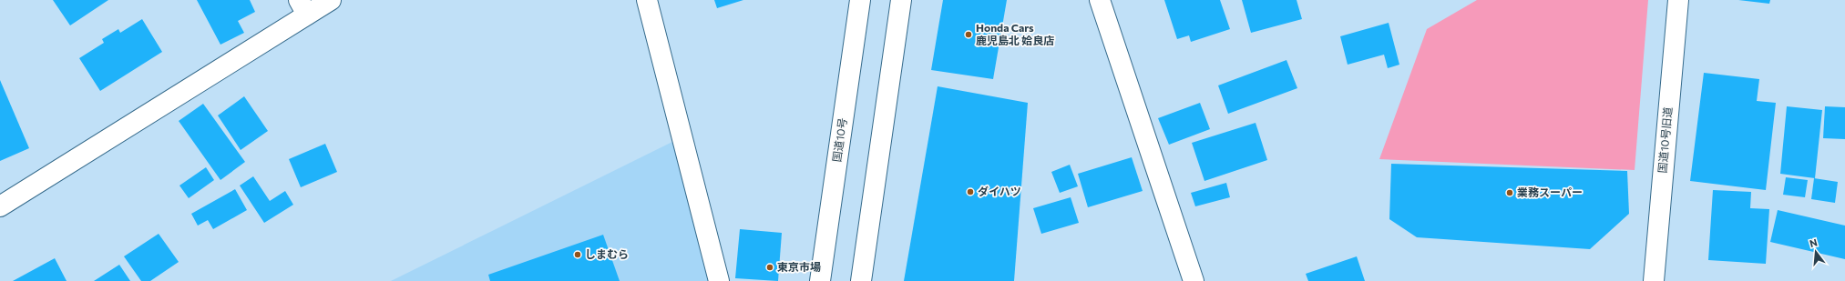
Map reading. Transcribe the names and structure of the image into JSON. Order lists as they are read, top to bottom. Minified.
{"streets":{"main road":["国道10号","国道10号旧道"]},"places":["Honda Cars 鹿児島北 姶良店","ダイハツ","業務スーパー","しまむら","東京市場"],"north":"top"}
